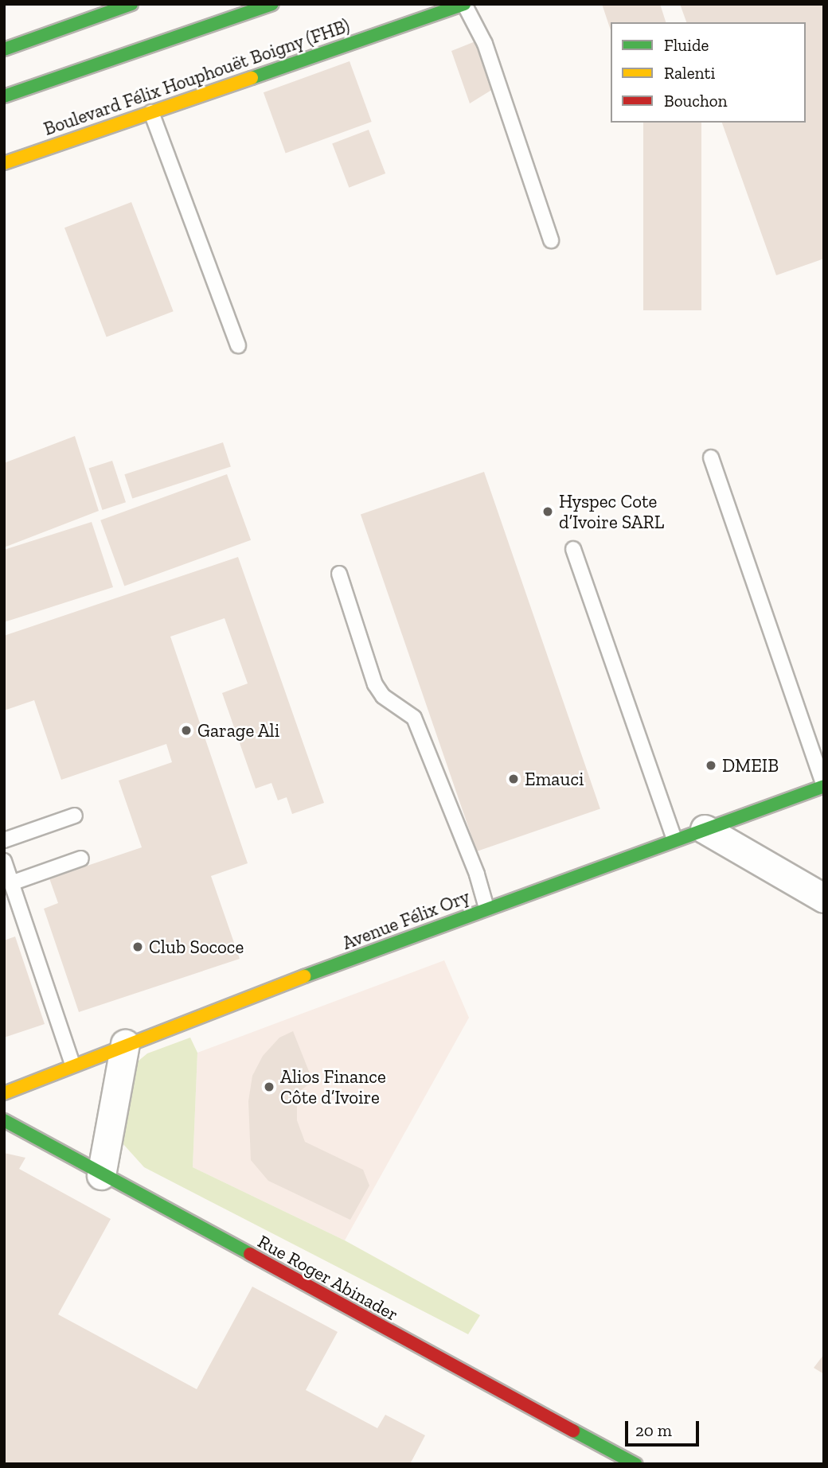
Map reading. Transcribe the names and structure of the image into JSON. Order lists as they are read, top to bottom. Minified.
{"streets":{"street":["Boulevard Félix Houphouët Boigny (FHB)","Avenue Félix Ory","Rue Roger Abinader"]},"places":["Hyspec Cote d’Ivoire SARL","Garage Ali","DMEIB","Emauci","Club Sococe","Alios Finance Côte d’Ivoire"],"legend":["Fluide","Ralenti","Bouchon"],"scale_bar":"20 m"}
